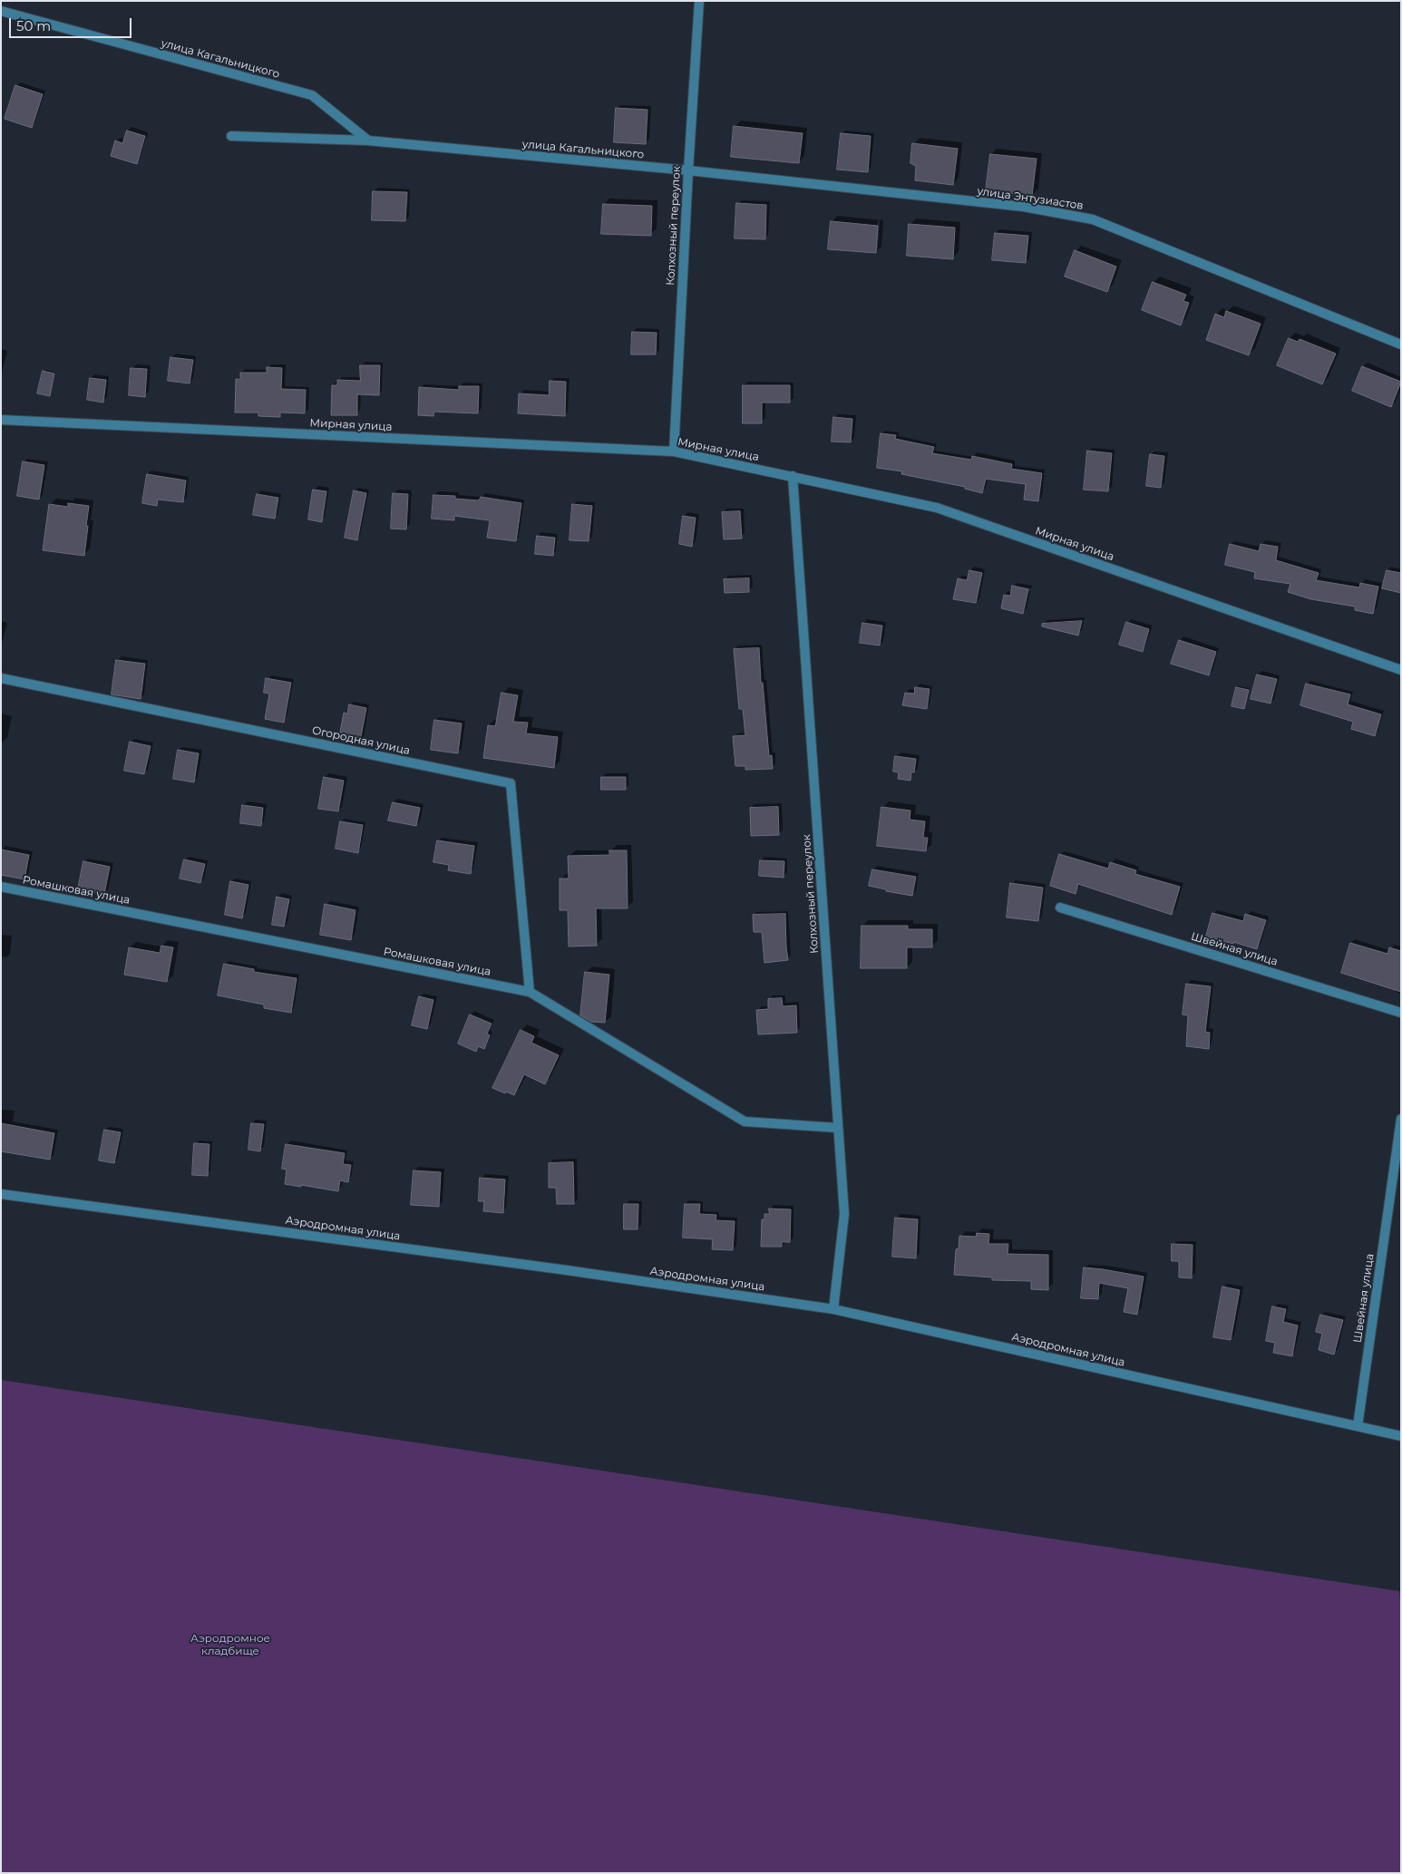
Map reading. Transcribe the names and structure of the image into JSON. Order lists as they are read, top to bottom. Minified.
{"streets":{"street":["улица Кагальницкого","улица Энтузиастов","Колхозный переулок","Мирная улица","Огородная улица","Ромашковая улица","Швейная улица","Аэродромная улица"]},"crossings":[["улица Кагальницкого","улица Энтузиастов"],["улица Кагальницкого","Колхозный переулок"],["улица Энтузиастов","Колхозный переулок"],["Колхозный переулок","Мирная улица"],["Колхозный переулок","Ромашковая улица"],["Колхозный переулок","Аэродромная улица"],["Огородная улица","Ромашковая улица"],["Швейная улица","Аэродромная улица"]],"parks":["Аэродромное кладбище"],"scale_bar":"50 m"}
